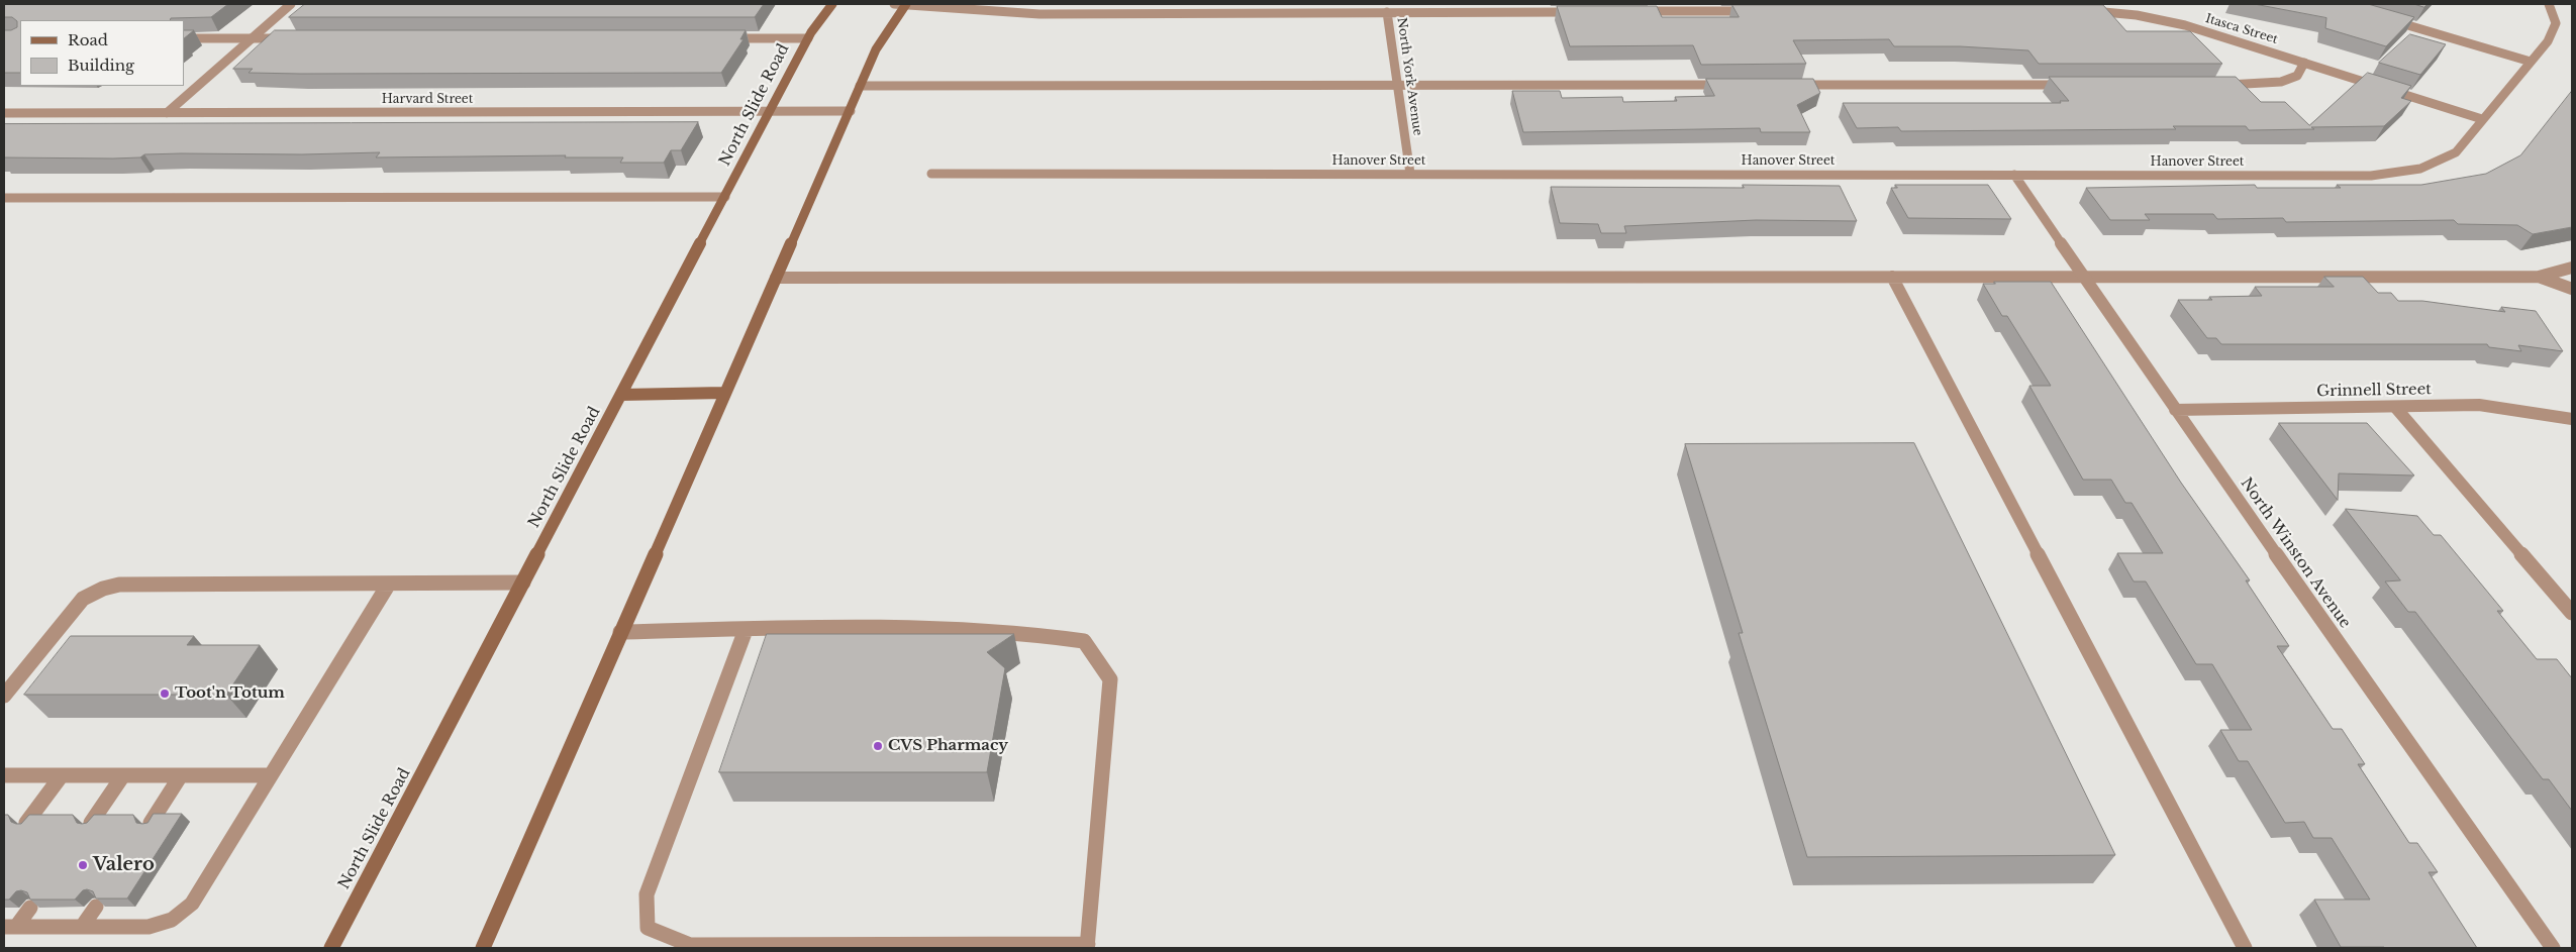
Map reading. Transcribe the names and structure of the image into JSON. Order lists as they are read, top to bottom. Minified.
{"streets":{"main road":["North Slide Road"],"street":["Itasca Street","North York Avenue","Harvard Street","Hanover Street","Grinnell Street","North Winston Avenue"]},"crossings":[["Itasca Street","Hanover Street"],["North York Avenue","Hanover Street"],["Harvard Street","North Slide Road"],["Hanover Street","North Winston Avenue"],["Grinnell Street","North Winston Avenue"]],"places":["Toot'n Totum","CVS Pharmacy","Valero"],"legend":["Road","Building"]}
